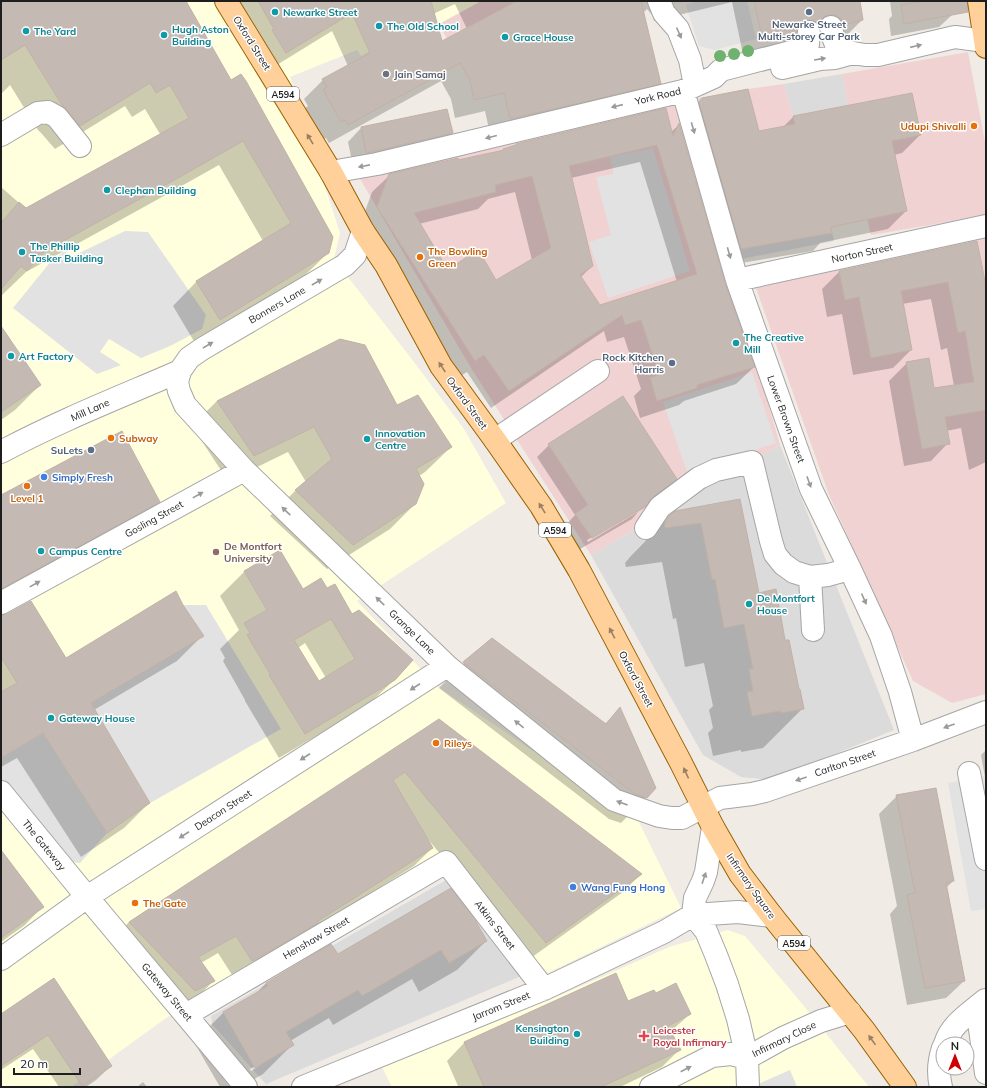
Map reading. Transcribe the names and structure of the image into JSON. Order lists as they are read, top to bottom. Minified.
{"streets":{"main road":["Oxford Street","A594","Infirmary Square"],"street":["York Road","Norton Street","Bonners Lane","Mill Lane","Lower Brown Street","Gosling Street","Grange Lane","Carlton Street","Deacon Street","The Gateway","Atkins Street","Henshaw Street","Gateway Street","Jarrom Street","Infirmary Close"]},"crossings":[["Oxford Street","York Road"],["Oxford Street","Bonners Lane"],["Oxford Street","Grange Lane"],["Oxford Street","Carlton Street"],["Oxford Street","Infirmary Square"],["York Road","Lower Brown Street"],["Norton Street","Lower Brown Street"],["Bonners Lane","Mill Lane"],["Bonners Lane","Grange Lane"],["Mill Lane","Grange Lane"],["Lower Brown Street","Carlton Street"],["Gosling Street","Grange Lane"],["Grange Lane","Carlton Street"],["Grange Lane","Deacon Street"],["Grange Lane","Infirmary Square"],["Carlton Street","Infirmary Square"],["Deacon Street","The Gateway"],["Deacon Street","Gateway Street"],["The Gateway","Gateway Street"],["Infirmary Square","Jarrom Street"],["Infirmary Square","Infirmary Close"],["Atkins Street","Henshaw Street"],["Atkins Street","Jarrom Street"],["Henshaw Street","Gateway Street"]],"one_way":["Oxford Street","Bonners Lane","Lower Brown Street","Gosling Street","Grange Lane","Carlton Street","Deacon Street"],"places":{"other":["Newarke Street","Newarke Street Multi-storey Car Park","The Old School","The Yard","Hugh Aston Building","Grace House","Jain Samaj","Udupi Shivalli","Clephan Building","The Phillip Tasker Building","The Bowling Green","The Creative Mill","Art Factory","Rock Kitchen Harris","Subway","Innovation Centre","SuLets","Simply Fresh","Level 1","Campus Centre","De Montfort University","De Montfort House","Gateway House","Rileys","Wang Fung Hong","The Gate","Kensington Building"],"health":["Leicester Royal Infirmary"]},"scale_bar":"20 m","north":"top"}
